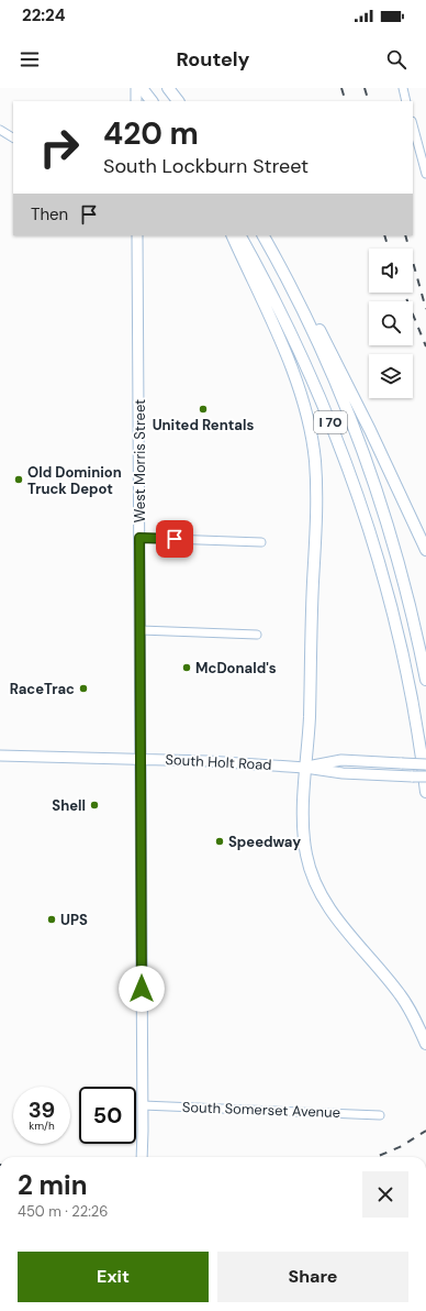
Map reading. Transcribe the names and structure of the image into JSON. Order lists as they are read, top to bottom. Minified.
{"streets":{"highway":["I 70"],"main road":["West Morris Street","South Holt Road"],"street":["South Somerset Avenue"]},"crossings":[["West Morris Street","South Holt Road"],["West Morris Street","South Somerset Avenue"]],"places":["United Rentals","Old Dominion Truck Depot","McDonald's","RaceTrac","Shell","Speedway","UPS"],"page":{"status":"22:24","header":"Routely","turn":["420 m","South Lockburn Street"],"then":"Then","speed":"39 km/h","limit":"50","heading":["2 min","450 m · 22:26"],"buttons":["Exit","Share"]}}
